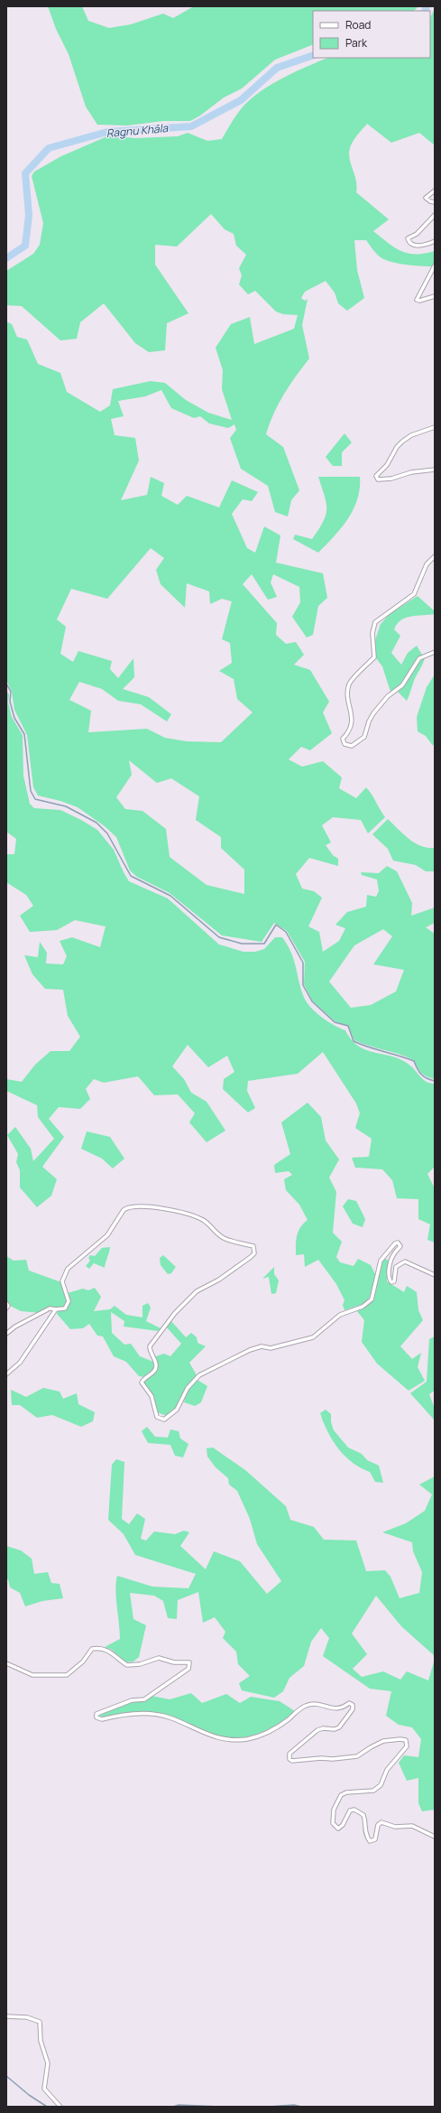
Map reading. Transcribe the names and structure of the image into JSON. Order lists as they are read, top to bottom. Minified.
{"water":["Ragnu Khāla"],"legend":["Road","Park"]}
